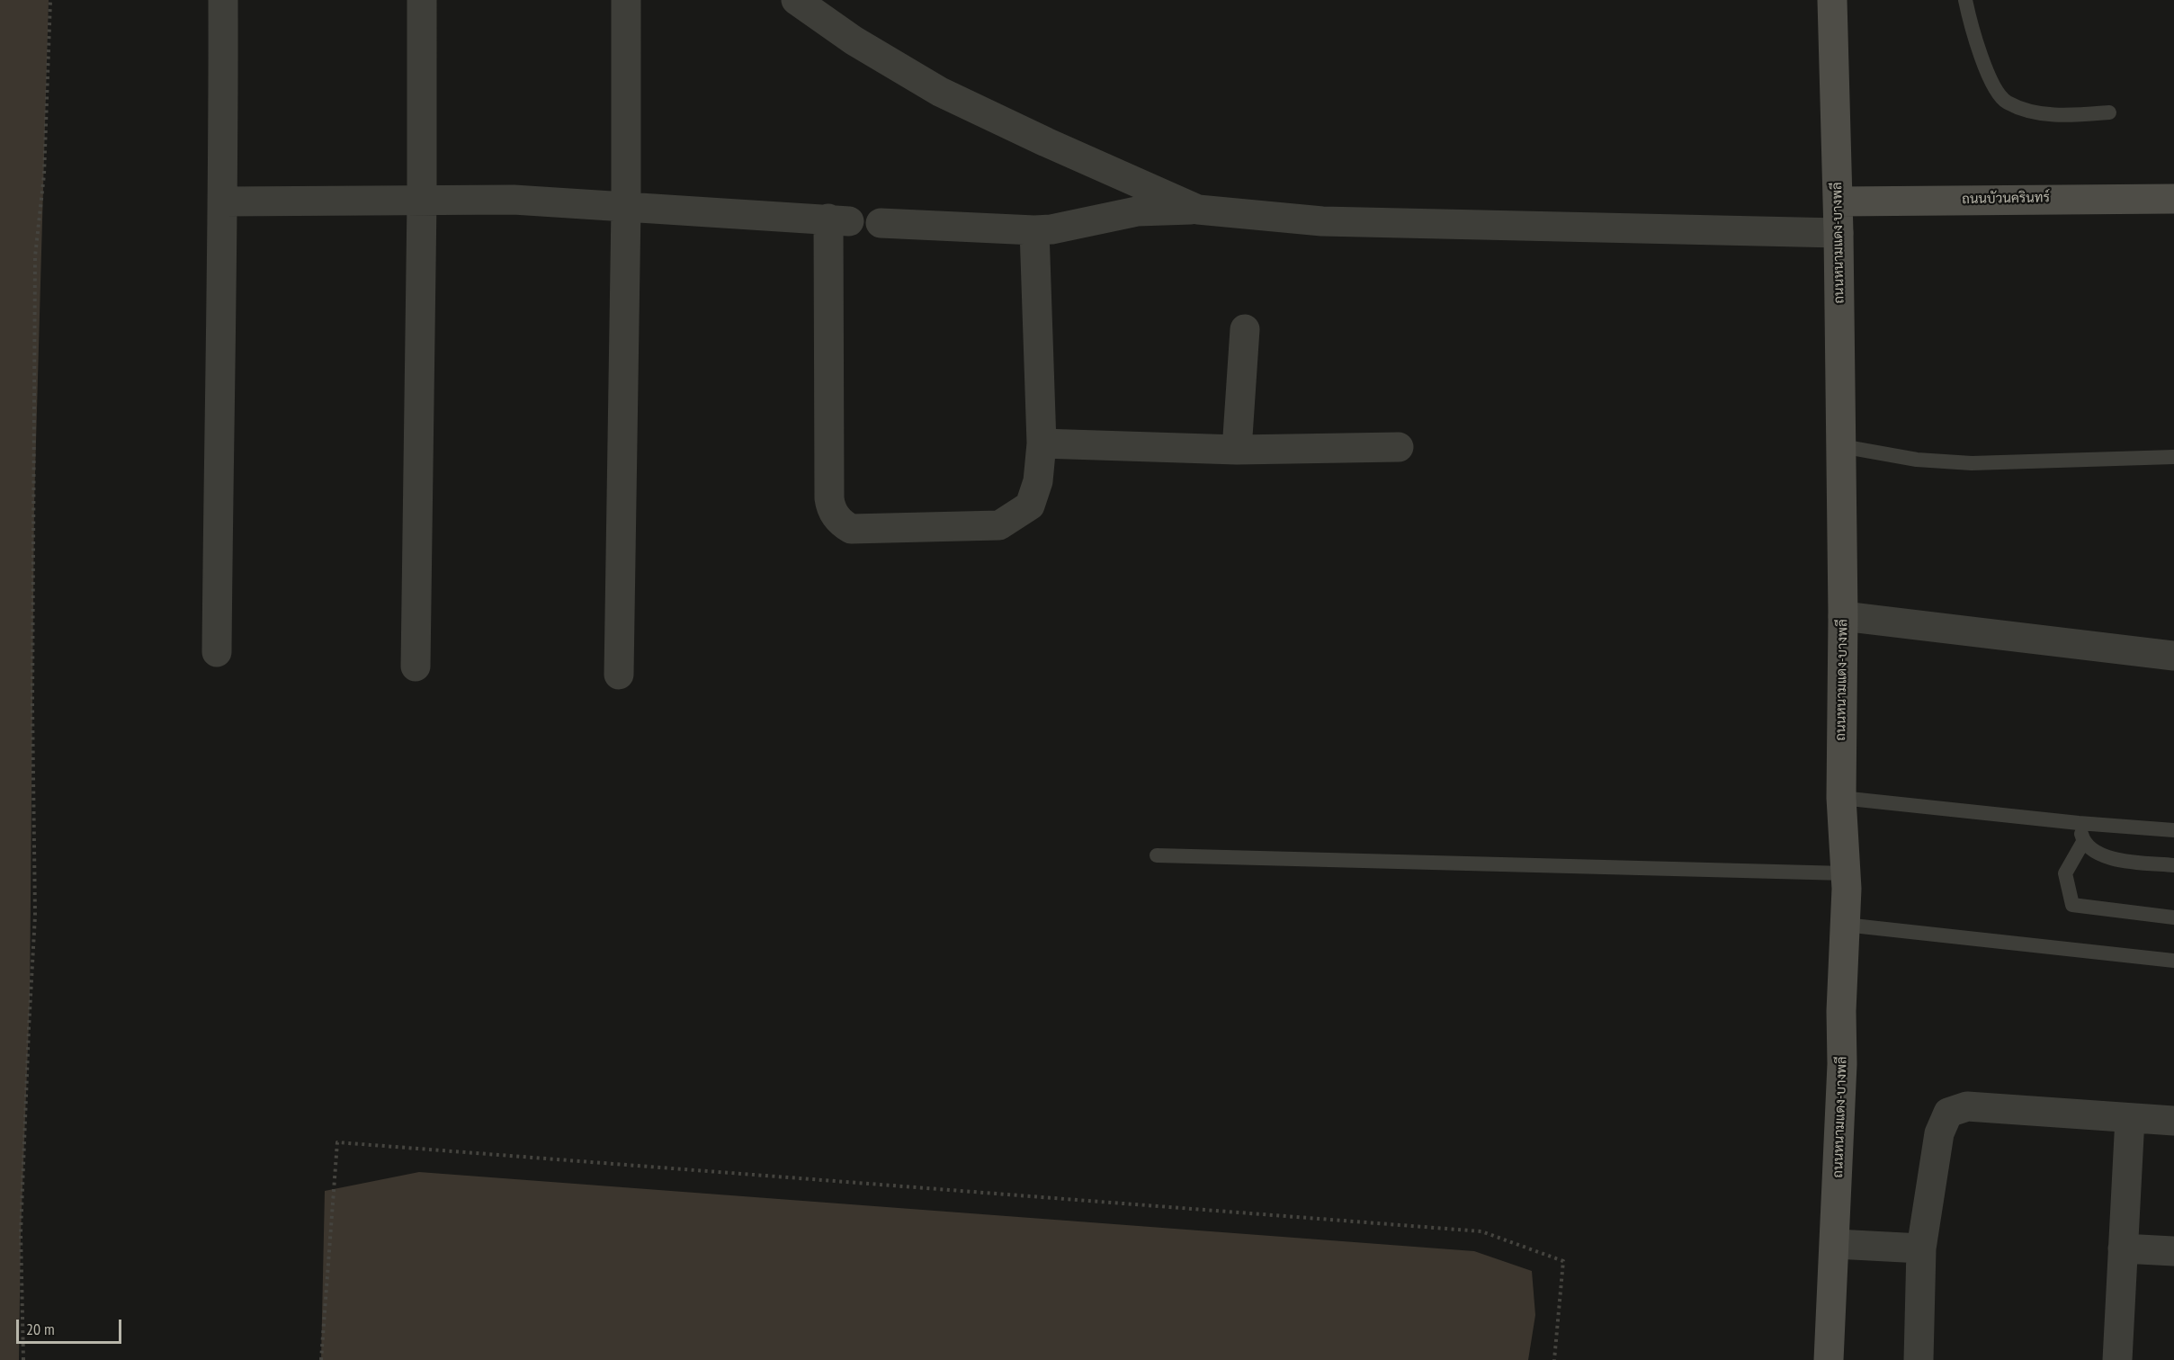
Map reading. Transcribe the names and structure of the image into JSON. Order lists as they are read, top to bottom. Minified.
{"streets":{"main road":["ถนนบัวนครินทร์","ถนนหนามแดง-บางพลี"]},"crossings":[["ถนนบัวนครินทร์","ถนนหนามแดง-บางพลี"]],"scale_bar":"20 m"}
